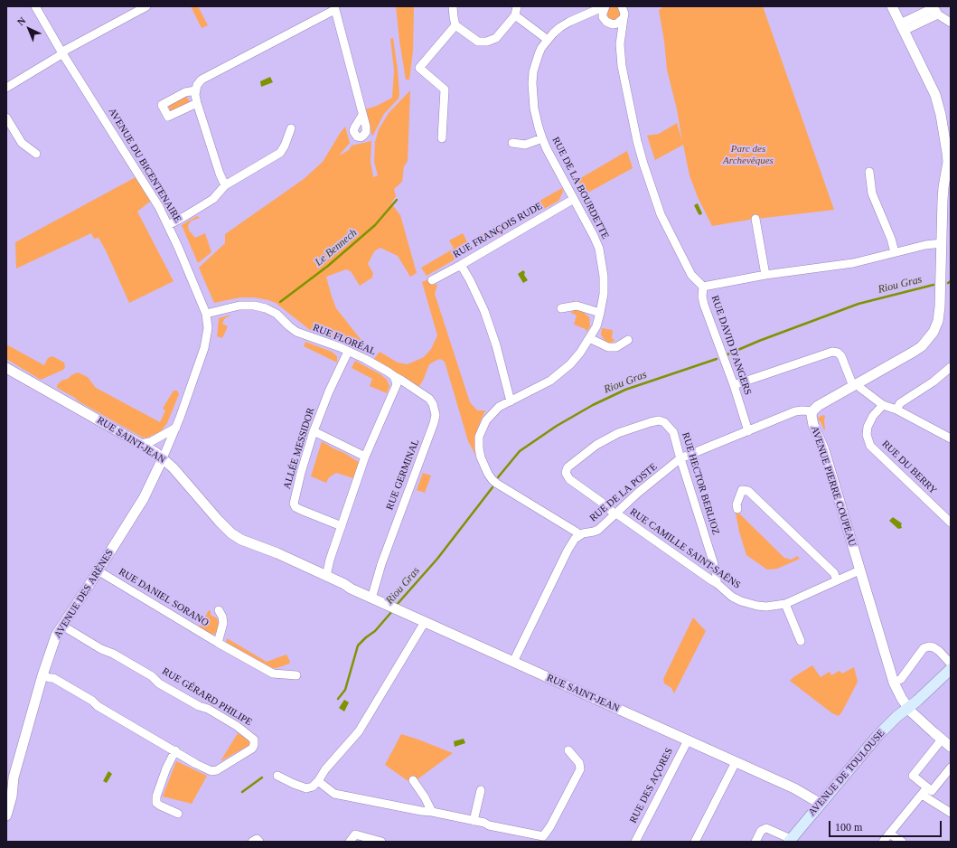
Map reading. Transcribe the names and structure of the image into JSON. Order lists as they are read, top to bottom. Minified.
{"streets":{"main road":["AVENUE DE TOULOUSE"],"street":["AVENUE DU BICENTENAIRE","RUE DE LA BOURDETTE","RUE FRANÇOIS RUDE","RUE FLORÉAL","RUE DAVID D'ANGERS","RUE SAINT-JEAN","ALLÉE MESSIDOR","RUE DU BERRY","RUE GERMINAL","RUE HECTOR BERLIOZ","AVENUE PIERRE COUPEAU","RUE DE LA POSTE","RUE CAMILLE SAINT-SAËNS","AVENUE DES ARÈNES","RUE DANIEL SORANO","RUE GÉRARD PHILIPE","RUE DES AÇORES"]},"crossings":[["AVENUE DU BICENTENAIRE","RUE FLORÉAL"],["AVENUE DU BICENTENAIRE","RUE SAINT-JEAN"],["AVENUE DU BICENTENAIRE","AVENUE DES ARÈNES"],["RUE DE LA BOURDETTE","RUE FRANÇOIS RUDE"],["RUE DE LA BOURDETTE","RUE DE LA POSTE"],["RUE FLORÉAL","ALLÉE MESSIDOR"],["RUE FLORÉAL","RUE GERMINAL"],["RUE DAVID D'ANGERS","RUE DE LA POSTE"],["RUE SAINT-JEAN","RUE GERMINAL"],["RUE SAINT-JEAN","AVENUE DES ARÈNES"],["RUE SAINT-JEAN","AVENUE DE TOULOUSE"],["RUE SAINT-JEAN","RUE DES AÇORES"],["RUE HECTOR BERLIOZ","RUE DE LA POSTE"],["RUE HECTOR BERLIOZ","RUE CAMILLE SAINT-SAËNS"],["AVENUE PIERRE COUPEAU","RUE DE LA POSTE"],["AVENUE PIERRE COUPEAU","RUE CAMILLE SAINT-SAËNS"],["AVENUE PIERRE COUPEAU","AVENUE DE TOULOUSE"],["RUE DE LA POSTE","RUE CAMILLE SAINT-SAËNS"],["AVENUE DES ARÈNES","RUE DANIEL SORANO"],["AVENUE DES ARÈNES","RUE GÉRARD PHILIPE"]],"water":["Le Bennech","Riou Gras"],"parks":["Parc des Archevêques"],"scale_bar":"100 m","north":"top left"}
